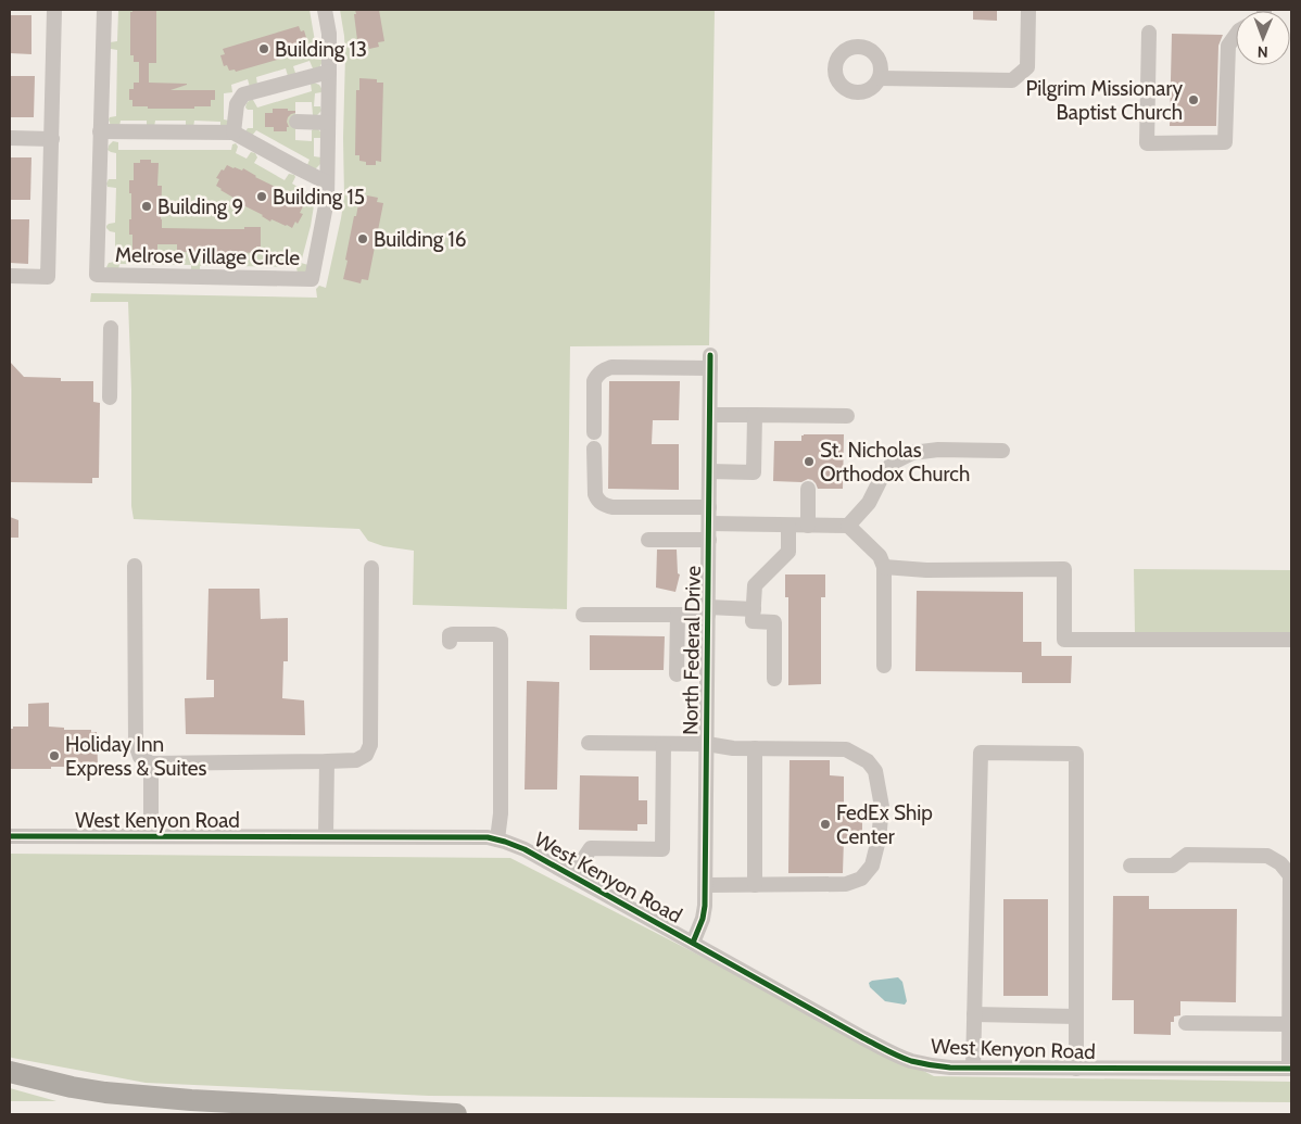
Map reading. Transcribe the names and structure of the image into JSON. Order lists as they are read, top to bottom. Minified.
{"streets":{"street":["Melrose Village Circle","North Federal Drive","West Kenyon Road"]},"crossings":[["North Federal Drive","West Kenyon Road"]],"places":["Building 13","Pilgrim Missionary Baptist Church","Building 15","Building 9","Building 16","St. Nicholas Orthodox Church","Holiday Inn Express & Suites","FedEx Ship Center"],"north":"bottom"}
